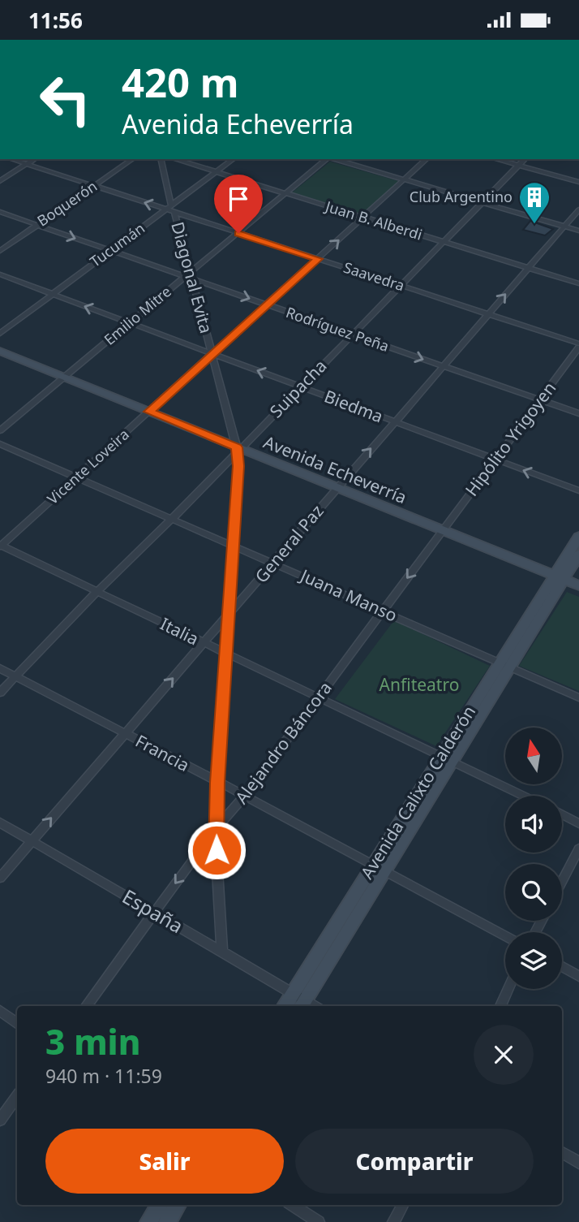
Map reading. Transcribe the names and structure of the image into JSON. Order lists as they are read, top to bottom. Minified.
{"streets":{"main road":["Avenida Echeverría","Avenida Calixto Calderón"],"street":["Boquerón","Juan B. Alberdi","Tucumán","Saavedra","Diagonal Evita","Emilio Mitre","Rodríguez Peña","Suipacha","Biedma","Hipólito Yrigoyen","Vicente Loveira","General Paz","Juana Manso","Italia","Alejandro Báncora","Francia","España"]},"crossings":[["Boquerón","Saavedra"],["Boquerón","Rodríguez Peña"],["Juan B. Alberdi","Tucumán"],["Juan B. Alberdi","Emilio Mitre"],["Juan B. Alberdi","Suipacha"],["Juan B. Alberdi","Vicente Loveira"],["Juan B. Alberdi","General Paz"],["Tucumán","Saavedra"],["Tucumán","Diagonal Evita"],["Tucumán","Rodríguez Peña"],["Tucumán","Biedma"],["Saavedra","Diagonal Evita"],["Saavedra","Emilio Mitre"],["Saavedra","Suipacha"],["Saavedra","Hipólito Yrigoyen"],["Saavedra","Vicente Loveira"],["Saavedra","General Paz"],["Diagonal Evita","Emilio Mitre"],["Diagonal Evita","Rodríguez Peña"],["Diagonal Evita","Suipacha"],["Diagonal Evita","Biedma"],["Diagonal Evita","Vicente Loveira"],["Diagonal Evita","Avenida Echeverría"],["Diagonal Evita","General Paz"],["Diagonal Evita","Juana Manso"],["Diagonal Evita","Italia"],["Diagonal Evita","Alejandro Báncora"],["Diagonal Evita","Francia"],["Diagonal Evita","España"],["Emilio Mitre","Rodríguez Peña"],["Emilio Mitre","Biedma"],["Emilio Mitre","Avenida Echeverría"],["Rodríguez Peña","Suipacha"],["Rodríguez Peña","Hipólito Yrigoyen"],["Rodríguez Peña","Vicente Loveira"],["Rodríguez Peña","General Paz"],["Suipacha","Biedma"],["Suipacha","Avenida Echeverría"],["Suipacha","Juana Manso"],["Suipacha","Italia"],["Suipacha","Francia"],["Biedma","Hipólito Yrigoyen"],["Biedma","Vicente Loveira"],["Biedma","General Paz"],["Hipólito Yrigoyen","Avenida Echeverría"],["Hipólito Yrigoyen","Alejandro Báncora"],["Vicente Loveira","Avenida Echeverría"],["Vicente Loveira","Juana Manso"],["Vicente Loveira","Italia"],["Avenida Echeverría","General Paz"],["Avenida Echeverría","Alejandro Báncora"],["Avenida Echeverría","Avenida Calixto Calderón"],["General Paz","Juana Manso"],["General Paz","Italia"],["General Paz","Francia"],["General Paz","España"],["Juana Manso","Alejandro Báncora"],["Juana Manso","Avenida Calixto Calderón"],["Italia","Alejandro Báncora"],["Italia","Avenida Calixto Calderón"],["Alejandro Báncora","Francia"],["Alejandro Báncora","España"],["Francia","Avenida Calixto Calderón"],["Avenida Calixto Calderón","España"]],"one_way":["Rodríguez Peña","Biedma","General Paz"],"parks":["Anfiteatro"],"places":{"building":["Club Argentino"]},"north":"top","page":{"status":"11:56","turn":["420 m","Avenida Echeverría"],"heading":["3 min","940 m · 11:59"],"buttons":["Salir","Compartir"]}}
